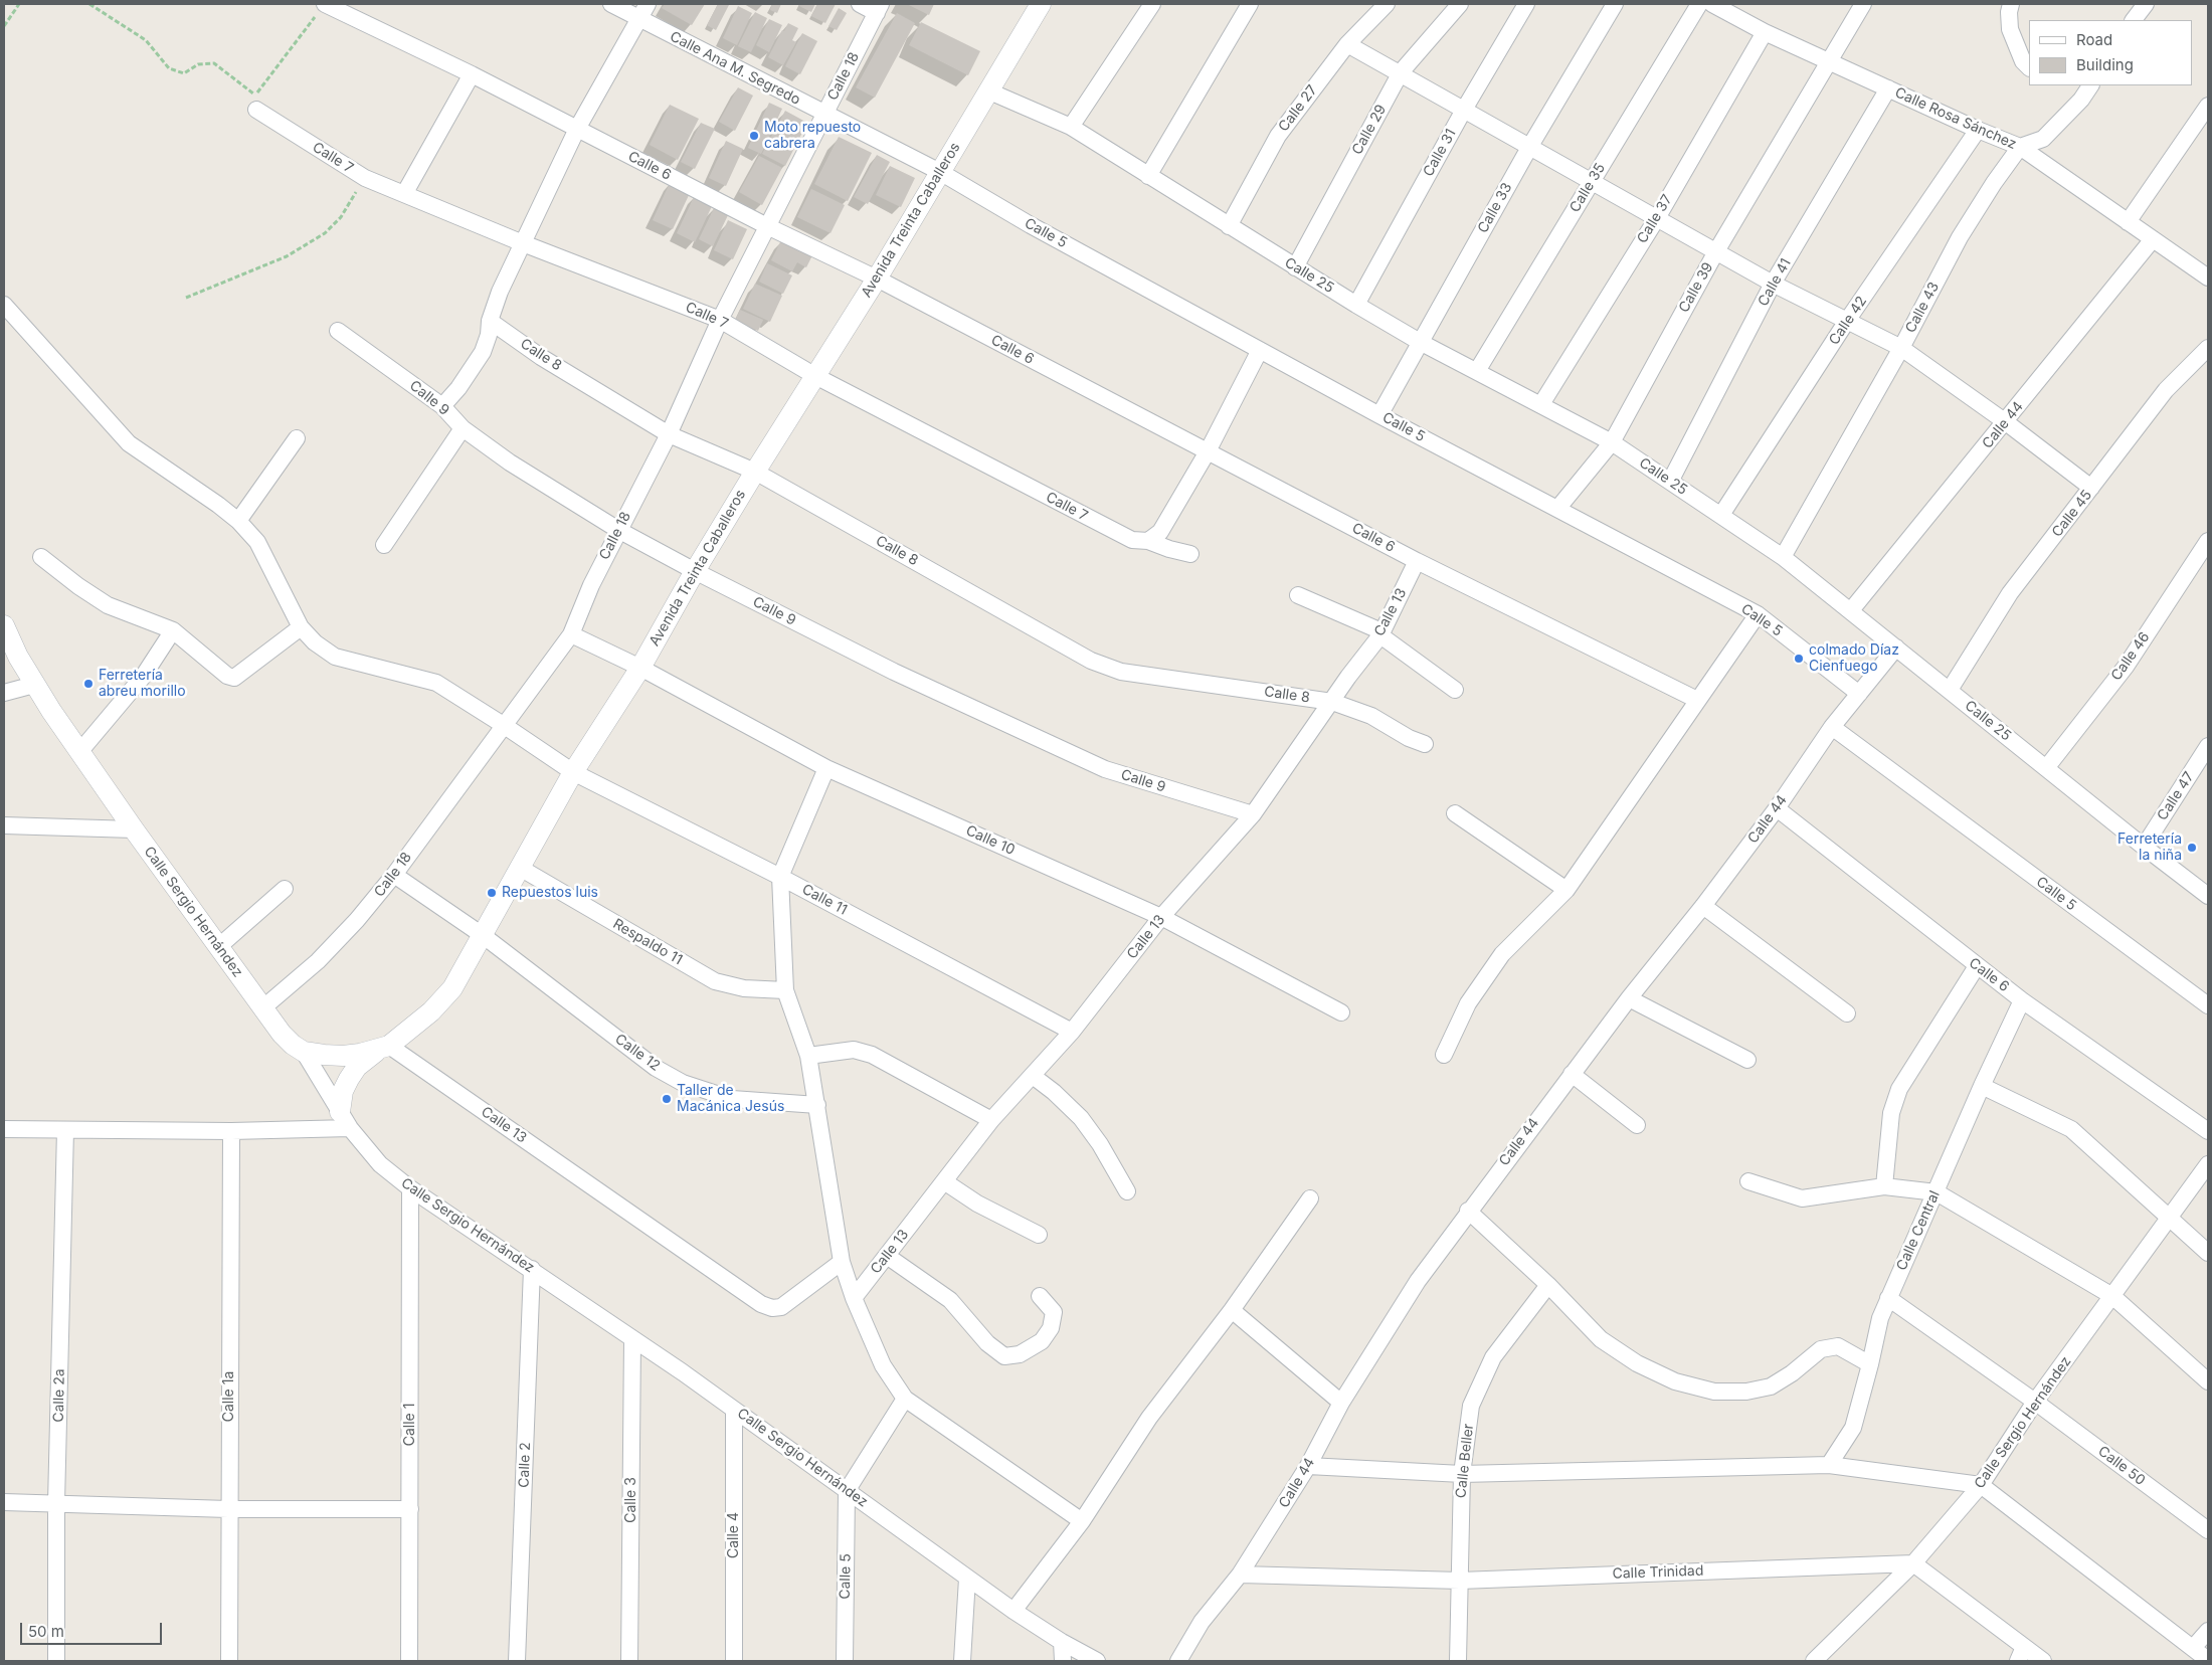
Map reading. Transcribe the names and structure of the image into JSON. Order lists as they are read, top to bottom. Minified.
{"streets":{"street":["Calle Ana M. Segredo","Calle 18","Calle 27","Calle Rosa Sánchez","Calle 29","Calle 31","Calle 7","Calle 6","Calle 35","Calle 33","Calle 37","Avenida Treinta Caballeros","Calle 5","Calle 25","Calle 41","Calle 39","Calle 43","Calle 42","Calle 8","Calle 9","Calle 44","Calle 45","Calle 13","Calle 46","Calle 47","Calle 10","Calle 11","Calle Sergio Hernández","Respaldo 11","Calle 12","Calle Central","Calle 2a","Calle 1a","Calle 1","Calle Beller","Calle 2","Calle 50","Calle 3","Calle 4","Calle Trinidad"]},"crossings":[["Calle Ana M. Segredo","Calle 18"],["Calle Ana M. Segredo","Avenida Treinta Caballeros"],["Calle Ana M. Segredo","Calle 5"],["Calle 18","Calle 7"],["Calle 18","Calle 6"],["Calle 18","Calle 8"],["Calle 18","Calle 9"],["Calle 18","Calle 10"],["Calle 18","Calle 11"],["Calle 18","Calle Sergio Hernández"],["Calle 18","Calle 12"],["Calle 27","Calle 25"],["Calle Rosa Sánchez","Calle 37"],["Calle Rosa Sánchez","Calle 41"],["Calle Rosa Sánchez","Calle 39"],["Calle Rosa Sánchez","Calle 43"],["Calle Rosa Sánchez","Calle 42"],["Calle Rosa Sánchez","Calle 44"],["Calle 29","Calle 25"],["Calle 31","Calle 25"],["Calle 7","Avenida Treinta Caballeros"],["Calle 6","Avenida Treinta Caballeros"],["Calle 6","Calle 44"],["Calle 6","Calle 13"],["Calle 6","Calle Central"],["Calle 35","Calle 25"],["Calle 33","Calle 5"],["Calle 33","Calle 25"],["Calle 37","Calle 25"],["Avenida Treinta Caballeros","Calle 5"],["Avenida Treinta Caballeros","Calle 25"],["Avenida Treinta Caballeros","Calle 8"],["Avenida Treinta Caballeros","Calle 9"],["Avenida Treinta Caballeros","Calle 13"],["Avenida Treinta Caballeros","Calle 10"],["Avenida Treinta Caballeros","Calle 11"],["Avenida Treinta Caballeros","Calle Sergio Hernández"],["Avenida Treinta Caballeros","Respaldo 11"],["Avenida Treinta Caballeros","Calle 12"],["Calle 5","Calle 39"],["Calle 5","Calle 44"],["Calle 5","Calle Sergio Hernández"],["Calle 25","Calle 41"],["Calle 25","Calle 39"],["Calle 25","Calle 43"],["Calle 25","Calle 42"],["Calle 25","Calle 44"],["Calle 25","Calle 45"],["Calle 25","Calle 46"],["Calle 25","Calle 47"],["Calle 8","Calle 13"],["Calle 9","Calle 13"],["Calle 44","Calle Trinidad"],["Calle 13","Calle 10"],["Calle 13","Calle 11"],["Calle Sergio Hernández","Calle 1"],["Calle Sergio Hernández","Calle 2"],["Calle Sergio Hernández","Calle 50"],["Calle Sergio Hernández","Calle 3"],["Calle Sergio Hernández","Calle 4"],["Calle Sergio Hernández","Calle Trinidad"],["Calle Central","Calle 50"],["Calle Beller","Calle Trinidad"]],"places":["Moto repuesto cabrera","colmado Díaz Cienfuego","Ferretería abreu morillo","Ferretería la niña","Repuestos luis","Taller de Macánica Jesús"],"legend":["Road","Building"],"scale_bar":"50 m"}
